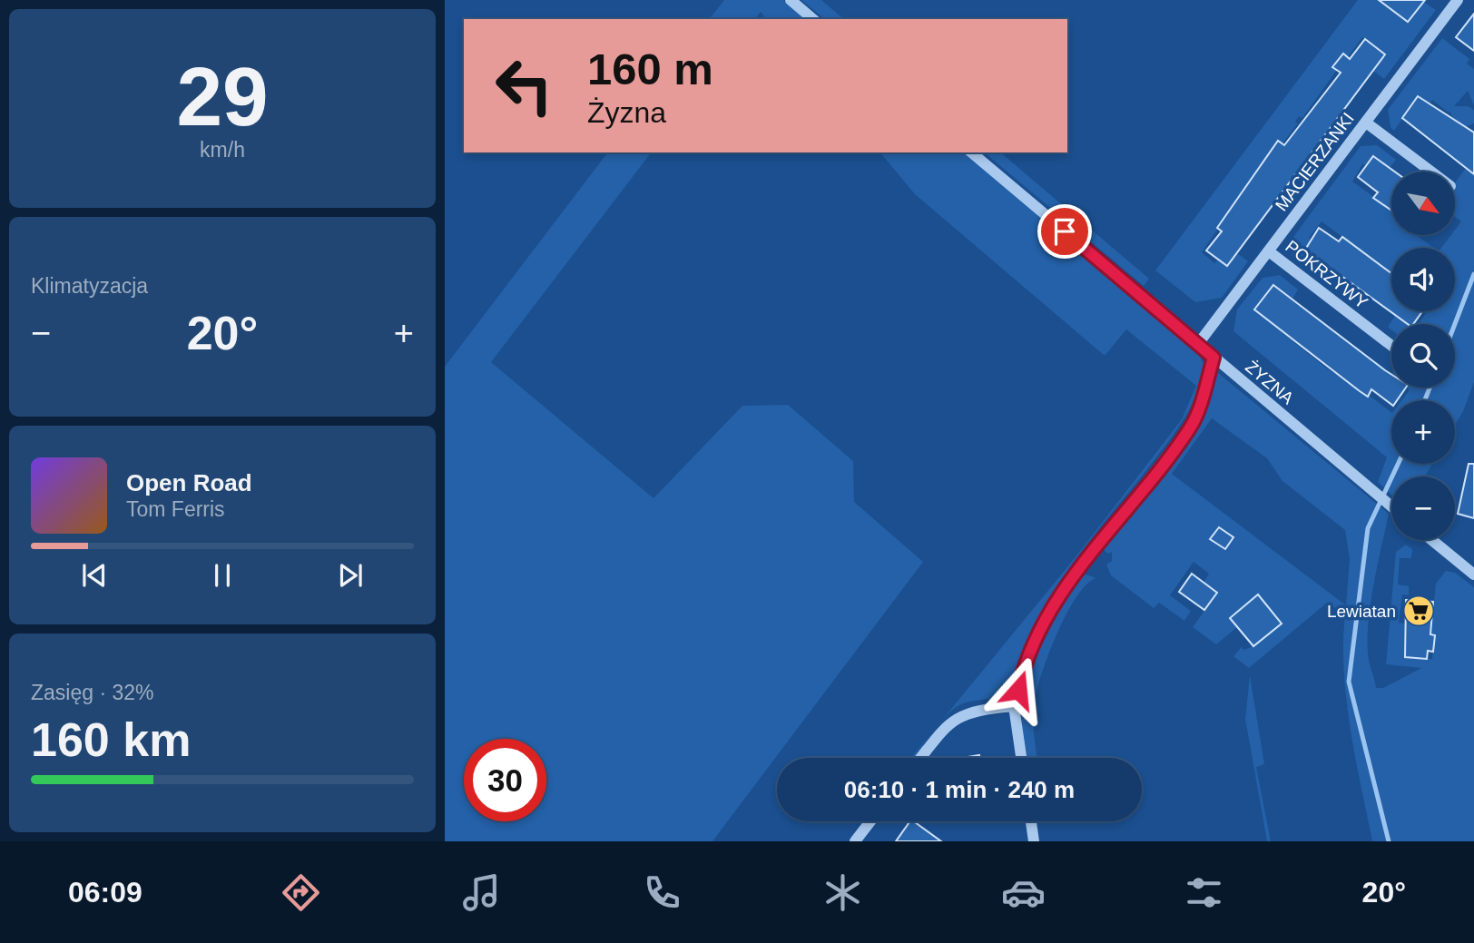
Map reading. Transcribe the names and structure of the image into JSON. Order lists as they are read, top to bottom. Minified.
{"streets":{"street":["MACIERZANKI","POKRZYWY","ŻYZNA"]},"crossings":[["MACIERZANKI","POKRZYWY"],["MACIERZANKI","ŻYZNA"]],"places":{"supermarket":["Lewiatan"]},"north":"bottom right","page":{"tile":[["29","km/h"],"Klimatyzacja",["Zasięg · 32%","160 km"]],"turn":["160 m","Żyzna"],"map_buttons":["+","−"],"heat":["−","20°","+"],"song":["Open Road","Tom Ferris"],"limit":"30","trip":"06:10 · 1 min · 240 m","tabs":["06:09","20°"]}}
